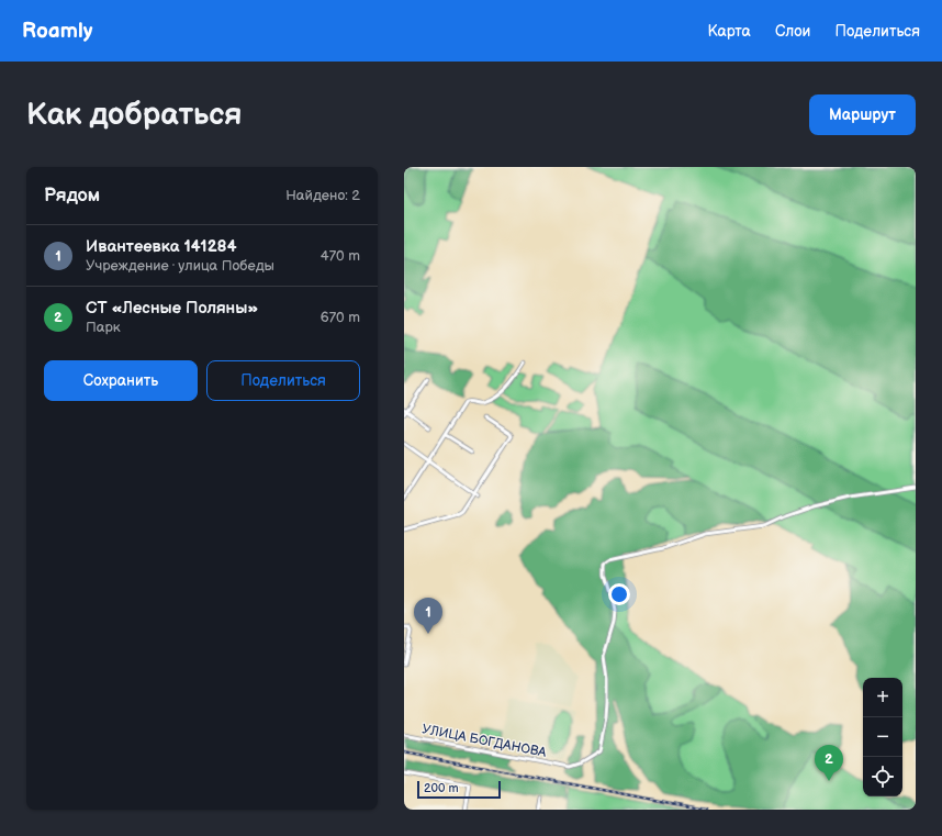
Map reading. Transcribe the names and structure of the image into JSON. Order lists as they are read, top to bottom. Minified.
{"streets":{"street":["УЛИЦА БОГДАНОВА"]},"scale_bar":"200 m","page":{"header":"Roamly","nav":["Карта","Слои","Поделиться"],"buttons":["Маршрут",["Сохранить","Поделиться"]],"title":"Как добраться","heading":["Рядом","Найдено: 2"],"list":[{"mark":"1","name":"Ивантеевка 141284","note":"Учреждение · улица Победы","value":"470 m"},{"mark":"2","name":"СТ «Лесные Поляны»","note":"Парк","value":"670 m"}],"pins":["1","2"],"map_buttons":["+","−"],"scale":"200 m"}}
